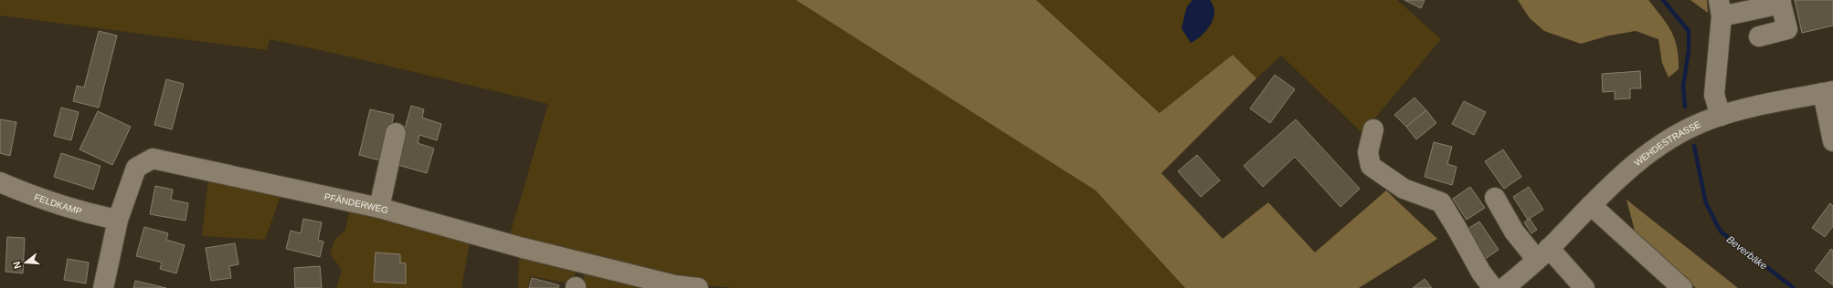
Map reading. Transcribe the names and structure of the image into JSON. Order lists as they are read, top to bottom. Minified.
{"streets":{"street":["WEHDESTRASSE","PFÄNDERWEG","FELDKAMP"]},"crossings":[["PFÄNDERWEG","FELDKAMP"]],"water":["Beverbäke"],"north":"left"}
